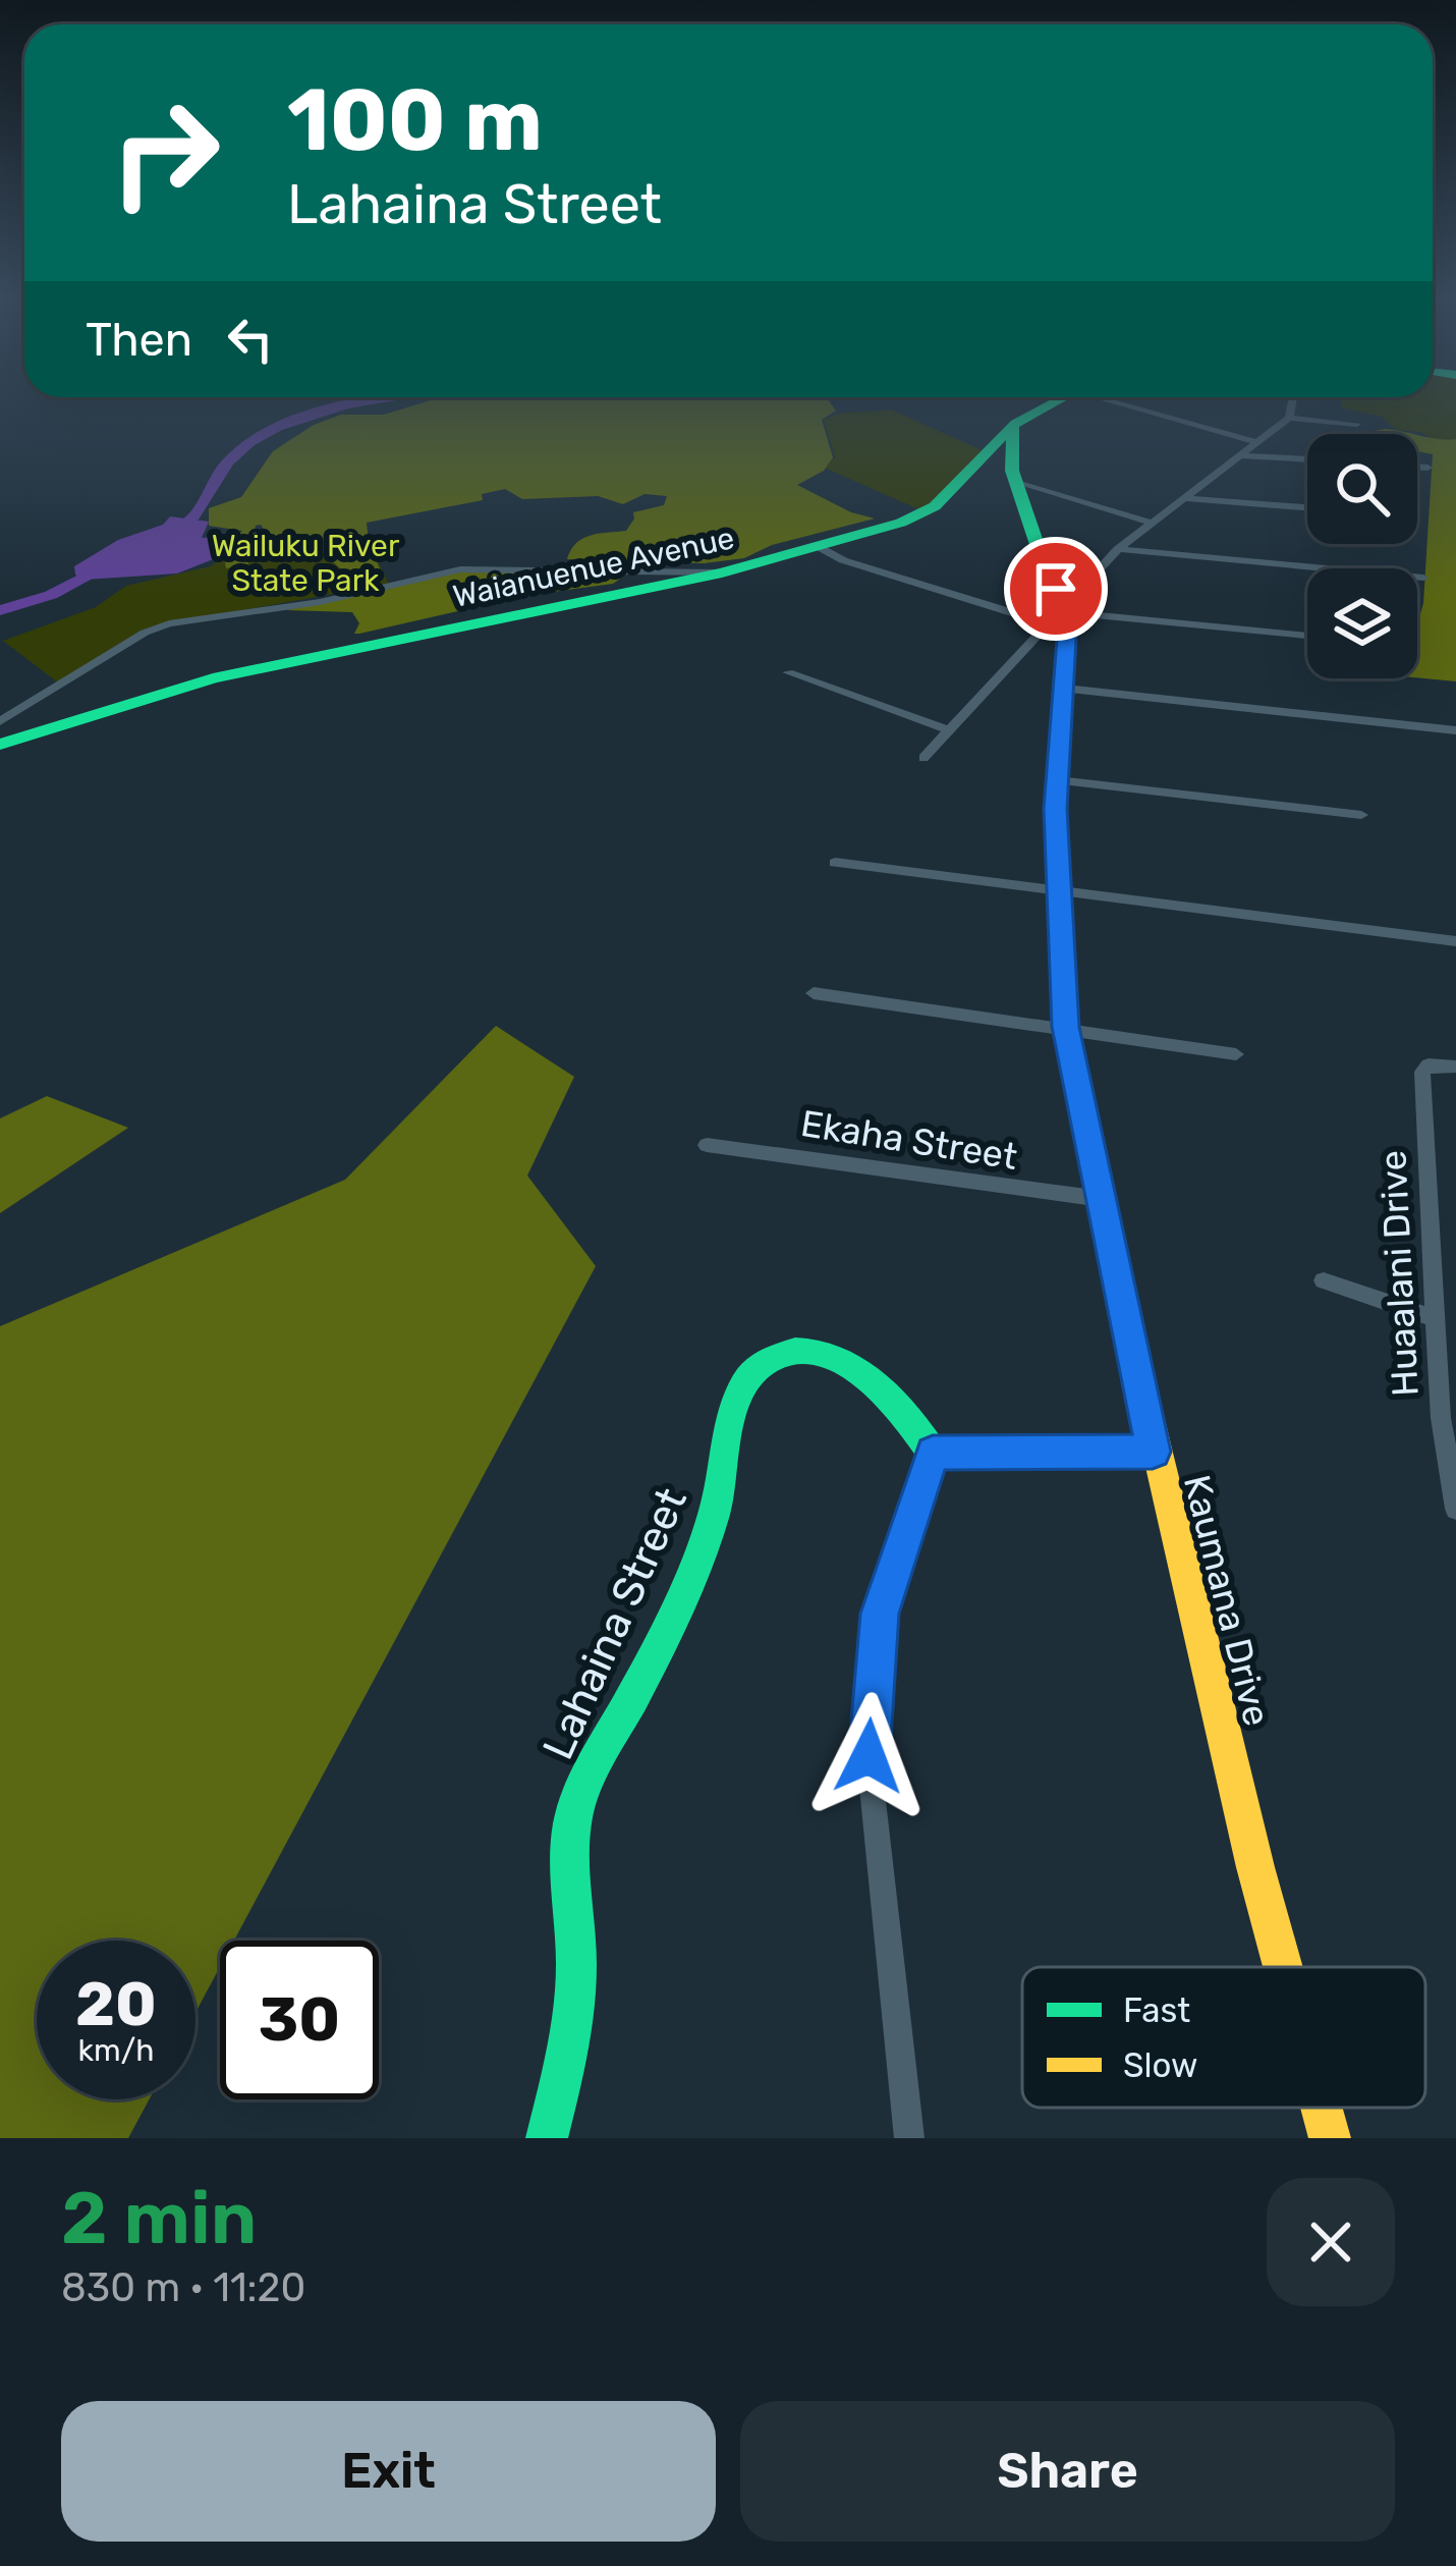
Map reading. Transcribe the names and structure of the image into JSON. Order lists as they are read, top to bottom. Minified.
{"streets":{"street":["Waianuenue Avenue","Ekaha Street","Huaalani Drive","Kaumana Drive","Lahaina Street"]},"crossings":[["Waianuenue Avenue","Kaumana Drive"],["Ekaha Street","Kaumana Drive"]],"parks":["Wailuku River State Park"],"legend":["Fast","Slow"],"page":{"turn":["100 m","Lahaina Street"],"then":"Then","speed":"20 km/h","limit":"30","heading":["2 min","830 m · 11:20"],"buttons":["Exit","Share"]}}
